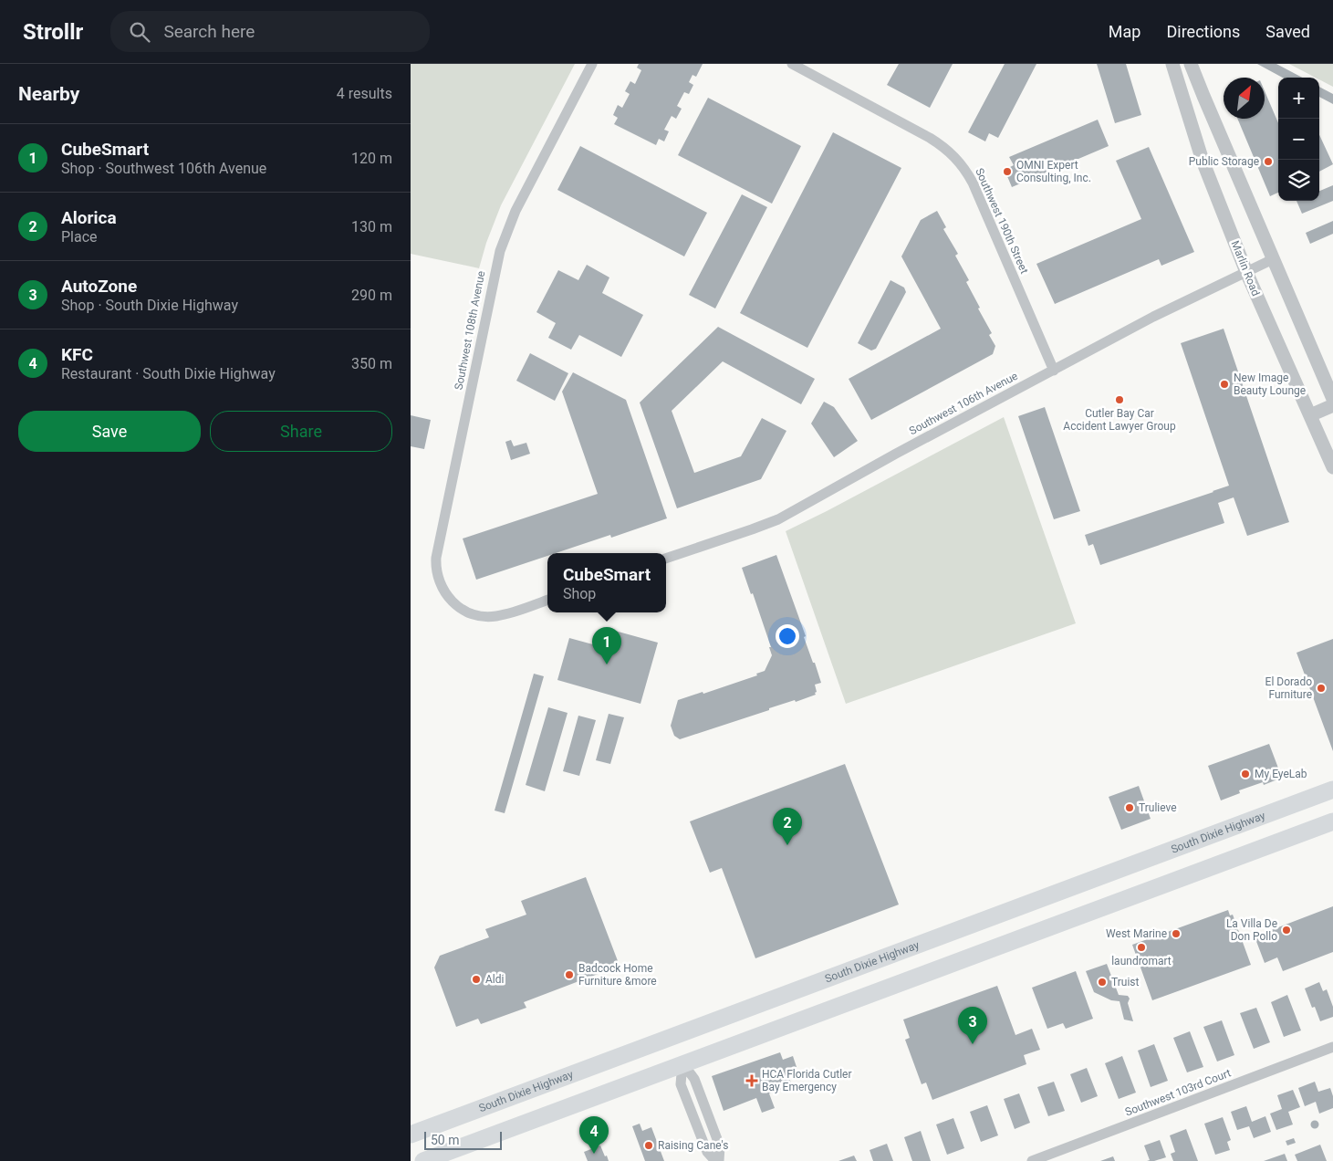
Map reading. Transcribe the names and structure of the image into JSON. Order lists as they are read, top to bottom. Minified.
{"streets":{"highway":["South Dixie Highway"],"street":["Southwest 190th Street","Marlin Road","Southwest 108th Avenue","Southwest 106th Avenue","Southwest 103rd Court"]},"crossings":[["Southwest 190th Street","Southwest 106th Avenue"],["Marlin Road","Southwest 106th Avenue"]],"places":{"other":["Public Storage","OMNI Expert Consulting, Inc.","New Image Beauty Lounge","Cutler Bay Car Accident Lawyer Group","El Dorado Furniture","My EyeLab","Trulieve","La Villa De Don Pollo","West Marine","laundromart","Badcock Home Furniture &more","Aldi","Truist","Raising Cane's"],"health":["HCA Florida Cutler Bay Emergency"]},"scale_bar":"50 m","north":"top right","page":{"header":"Strollr","search":"Search here","nav":["Map","Directions","Saved"],"heading":["Nearby","4 results"],"map_buttons":["+","−"],"list":[{"mark":"1","name":"CubeSmart","note":"Shop · Southwest 106th Avenue","value":"120 m"},{"mark":"2","name":"Alorica","note":"Place","value":"130 m"},{"mark":"3","name":"AutoZone","note":"Shop · South Dixie Highway","value":"290 m"},{"mark":"4","name":"KFC","note":"Restaurant · South Dixie Highway","value":"350 m"}],"buttons":["Save","Share"],"popup":["CubeSmart","Shop"],"pins":["1","2","3","4"],"scale":"50 m"}}
